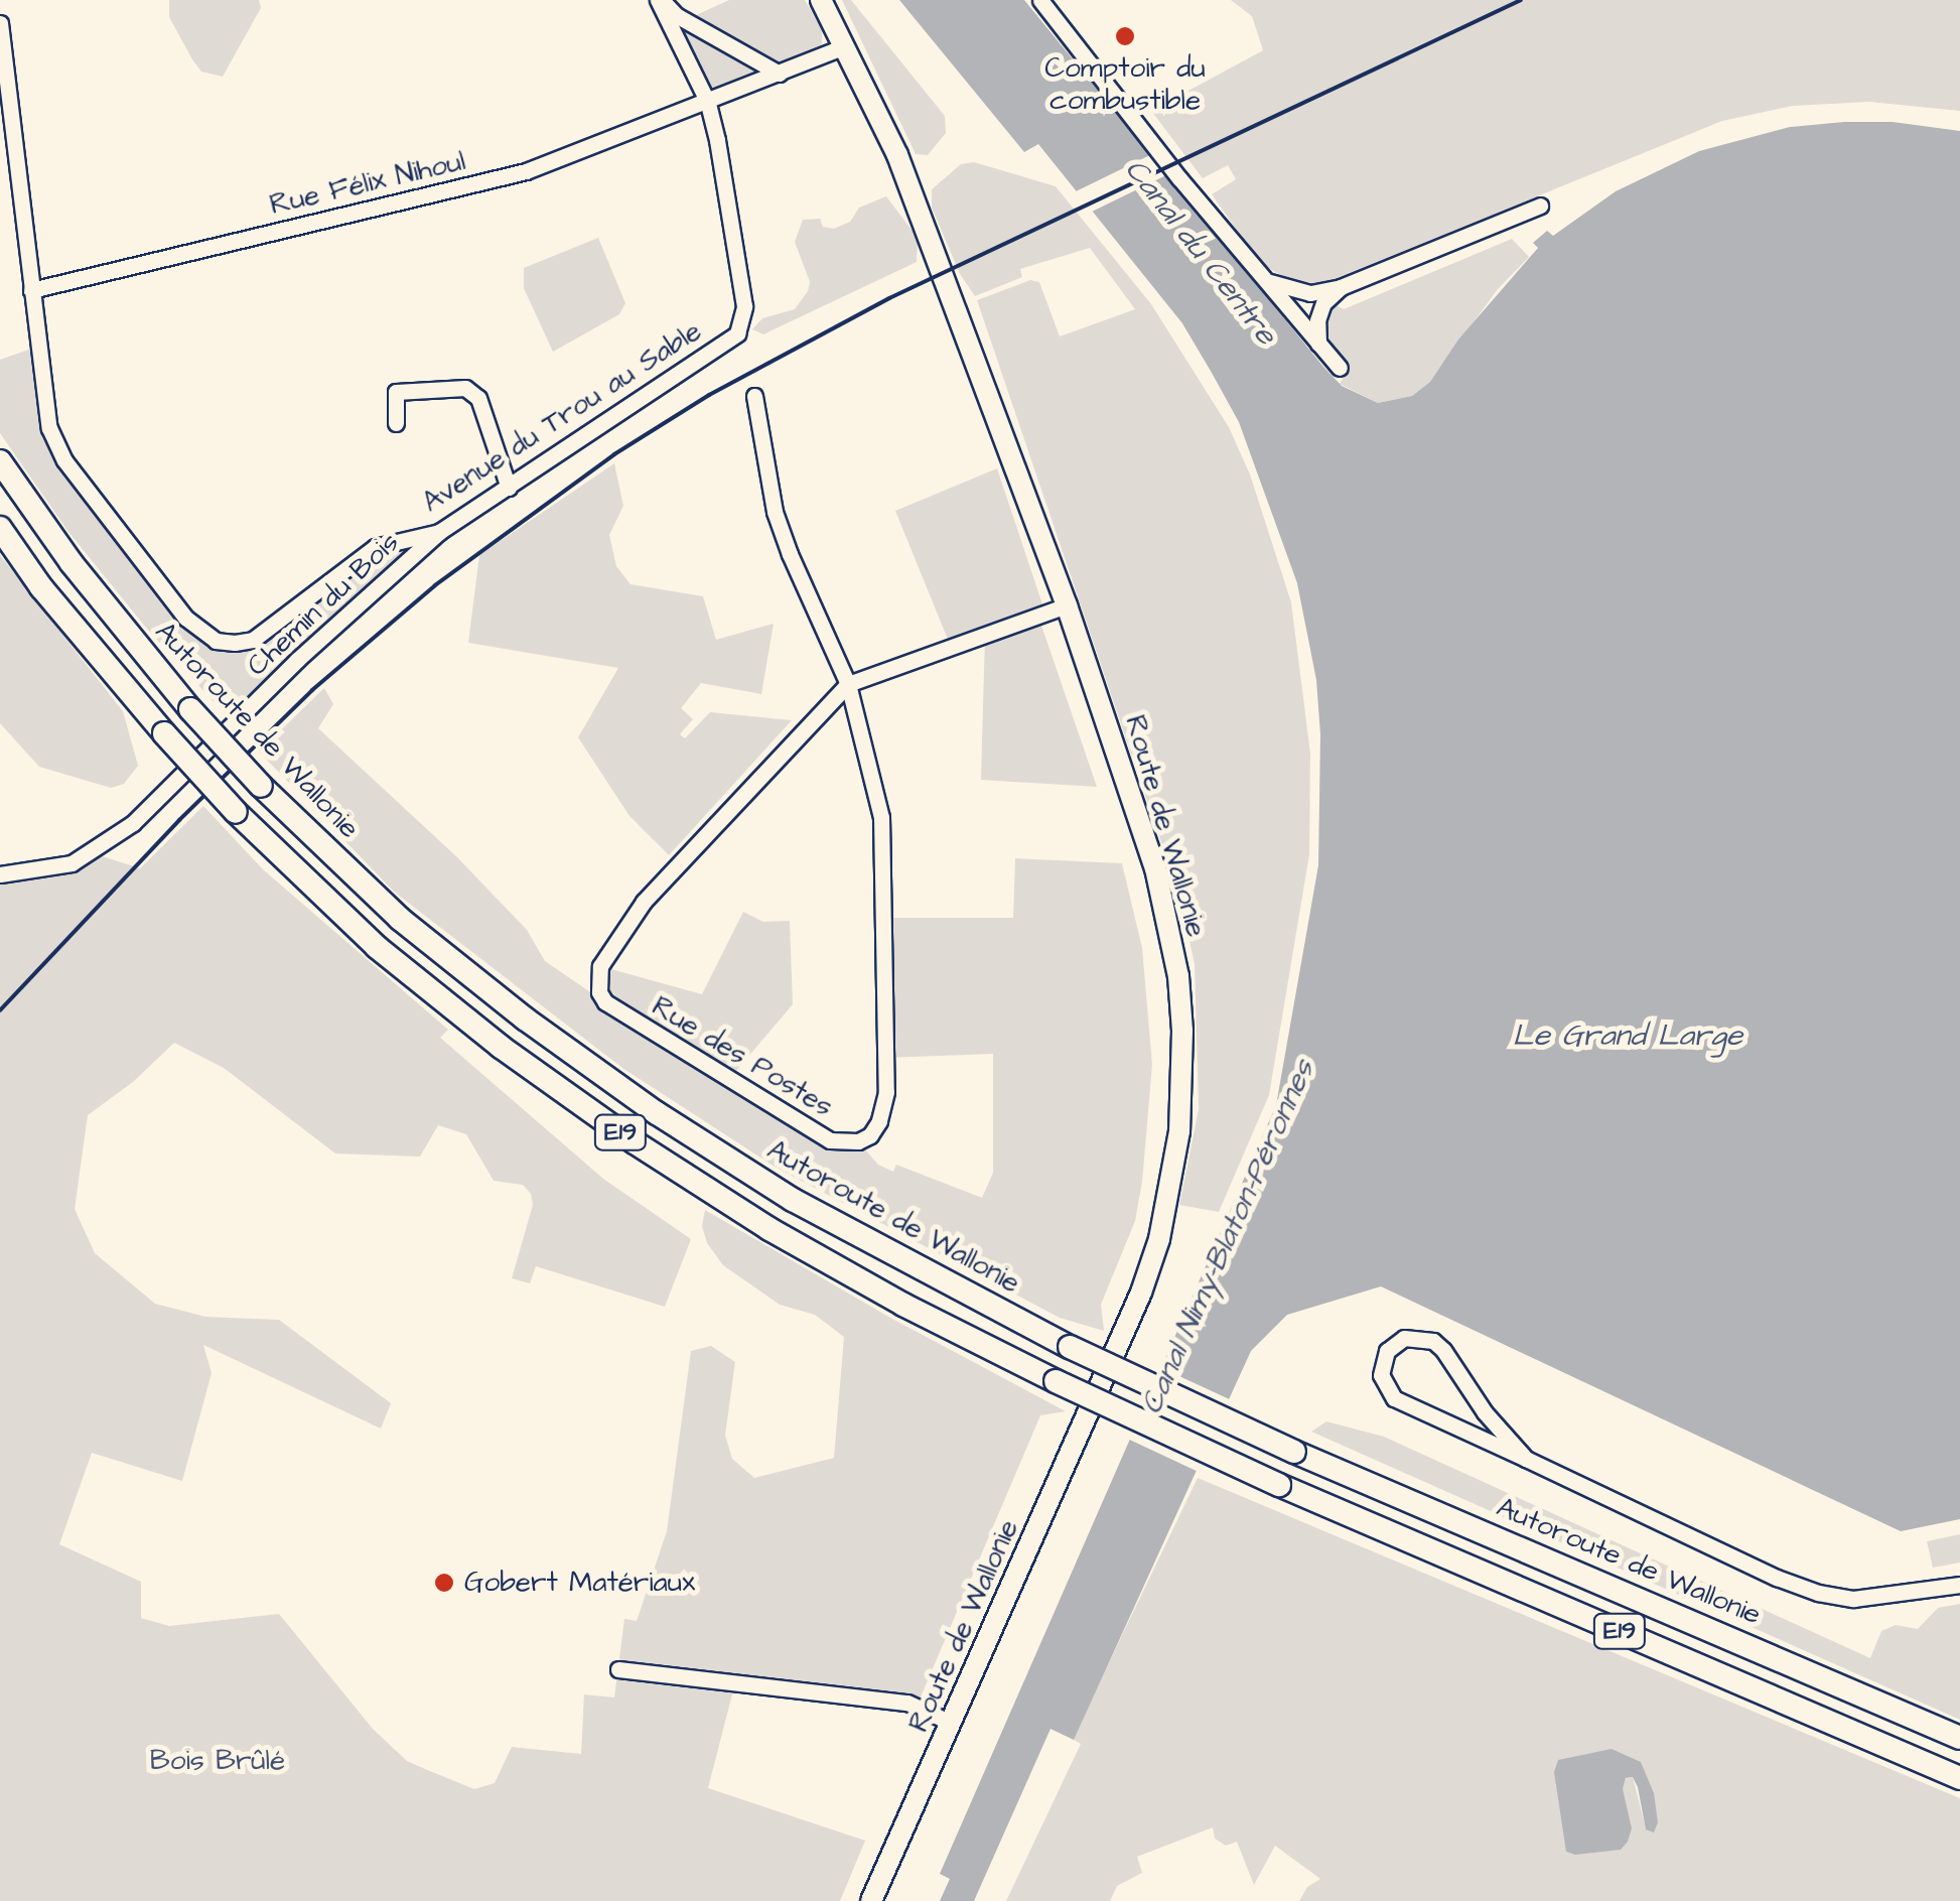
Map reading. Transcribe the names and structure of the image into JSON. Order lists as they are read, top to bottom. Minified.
{"streets":{"highway":["Autoroute de Wallonie","E19"],"main road":["Route de Wallonie"],"street":["Rue Félix Nihoul","Avenue du Trou au Sable","Chemin du Bois","Rue des Postes"]},"crossings":[["Rue Félix Nihoul","Avenue du Trou au Sable"],["Avenue du Trou au Sable","Chemin du Bois"],["Route de Wallonie","Rue des Postes"]],"water":["Canal du Centre","Le Grand Large","Canal Nimy-Blaton-Péronnes"],"parks":["Bois Brûlé"],"places":["Comptoir du combustible","Gobert Matériaux"]}
